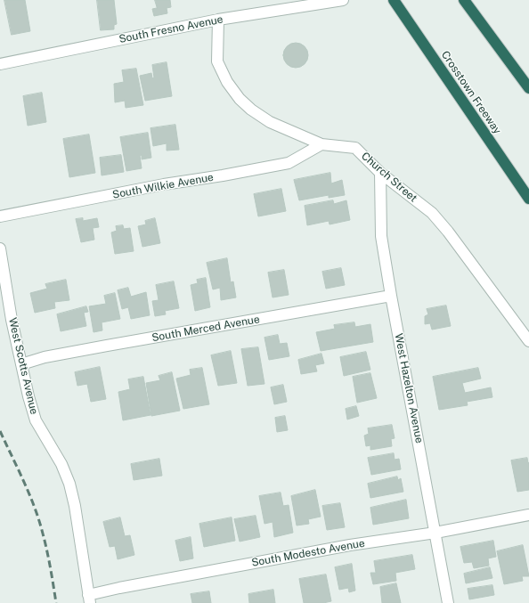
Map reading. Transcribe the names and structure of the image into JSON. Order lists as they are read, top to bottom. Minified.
{"streets":{"highway":["Crosstown Freeway"],"street":["South Fresno Avenue","Church Street","South Wilkie Avenue","South Merced Avenue","West Scotts Avenue","West Hazelton Avenue","South Modesto Avenue"]},"crossings":[["South Fresno Avenue","Church Street"],["Church Street","South Wilkie Avenue"],["Church Street","West Hazelton Avenue"],["South Merced Avenue","West Scotts Avenue"],["South Merced Avenue","West Hazelton Avenue"],["West Scotts Avenue","South Modesto Avenue"],["West Hazelton Avenue","South Modesto Avenue"]]}
